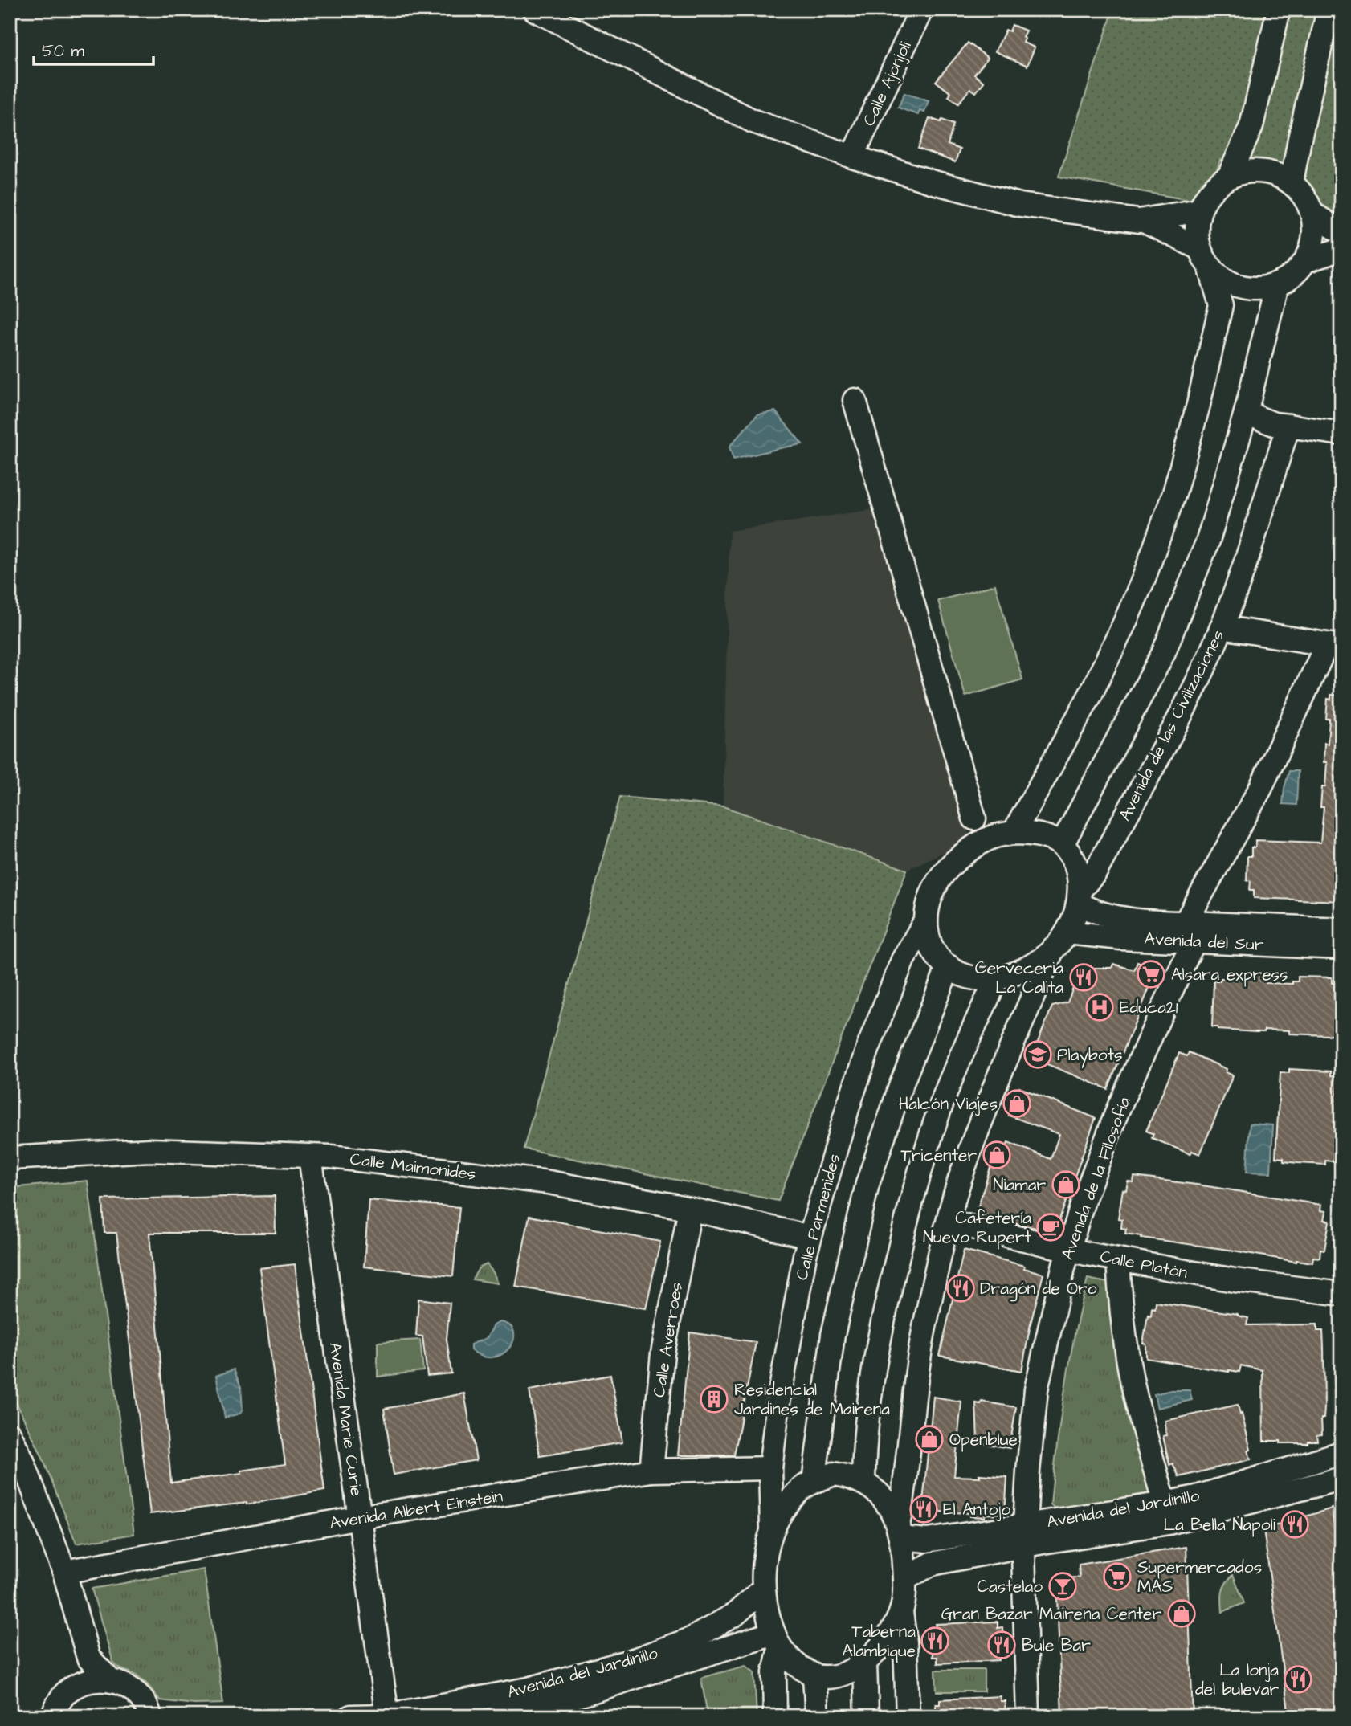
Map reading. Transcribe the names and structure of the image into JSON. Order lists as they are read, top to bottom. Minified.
{"streets":{"street":["Calle Ajonjoli","Avenida de las Civilizaciones","Avenida del Sur","Calle Maimonides","Avenida de la Filosofía","Calle Parmenides","Calle Platón","Calle Averroes","Avenida Marie Curie","Avenida del Jardinillo","Avenida Albert Einstein"]},"crossings":[["Avenida de las Civilizaciones","Avenida del Sur"],["Avenida de las Civilizaciones","Calle Parmenides"],["Avenida del Sur","Avenida de la Filosofía"],["Avenida del Sur","Calle Parmenides"],["Calle Maimonides","Calle Parmenides"],["Calle Maimonides","Calle Averroes"],["Calle Maimonides","Avenida Marie Curie"],["Avenida de la Filosofía","Calle Platón"],["Avenida de la Filosofía","Avenida del Jardinillo"],["Calle Parmenides","Avenida del Jardinillo"],["Calle Parmenides","Avenida Albert Einstein"],["Calle Averroes","Avenida Albert Einstein"],["Avenida Marie Curie","Avenida del Jardinillo"],["Avenida Marie Curie","Avenida Albert Einstein"]],"places":{"supermarket":["Alsara express","Supermercados MAS"],"restaurant":["Cerveceria La Calita","Dragón de Oro","El Antojo","La Bella Napoli","Taberna Alambique","Bule Bar","La lonja del bulevar"],"hospital":["Educa21"],"school or university":["Playbots"],"shop":["Halcón Viajes","Tricenter","Niamar","Openblue","Gran Bazar Mairena Center"],"cafe":["Cafetería Nuevo Rupert"],"building":["Residencial Jardines de Mairena"],"bar":["Castelao"]},"scale_bar":"50 m"}
